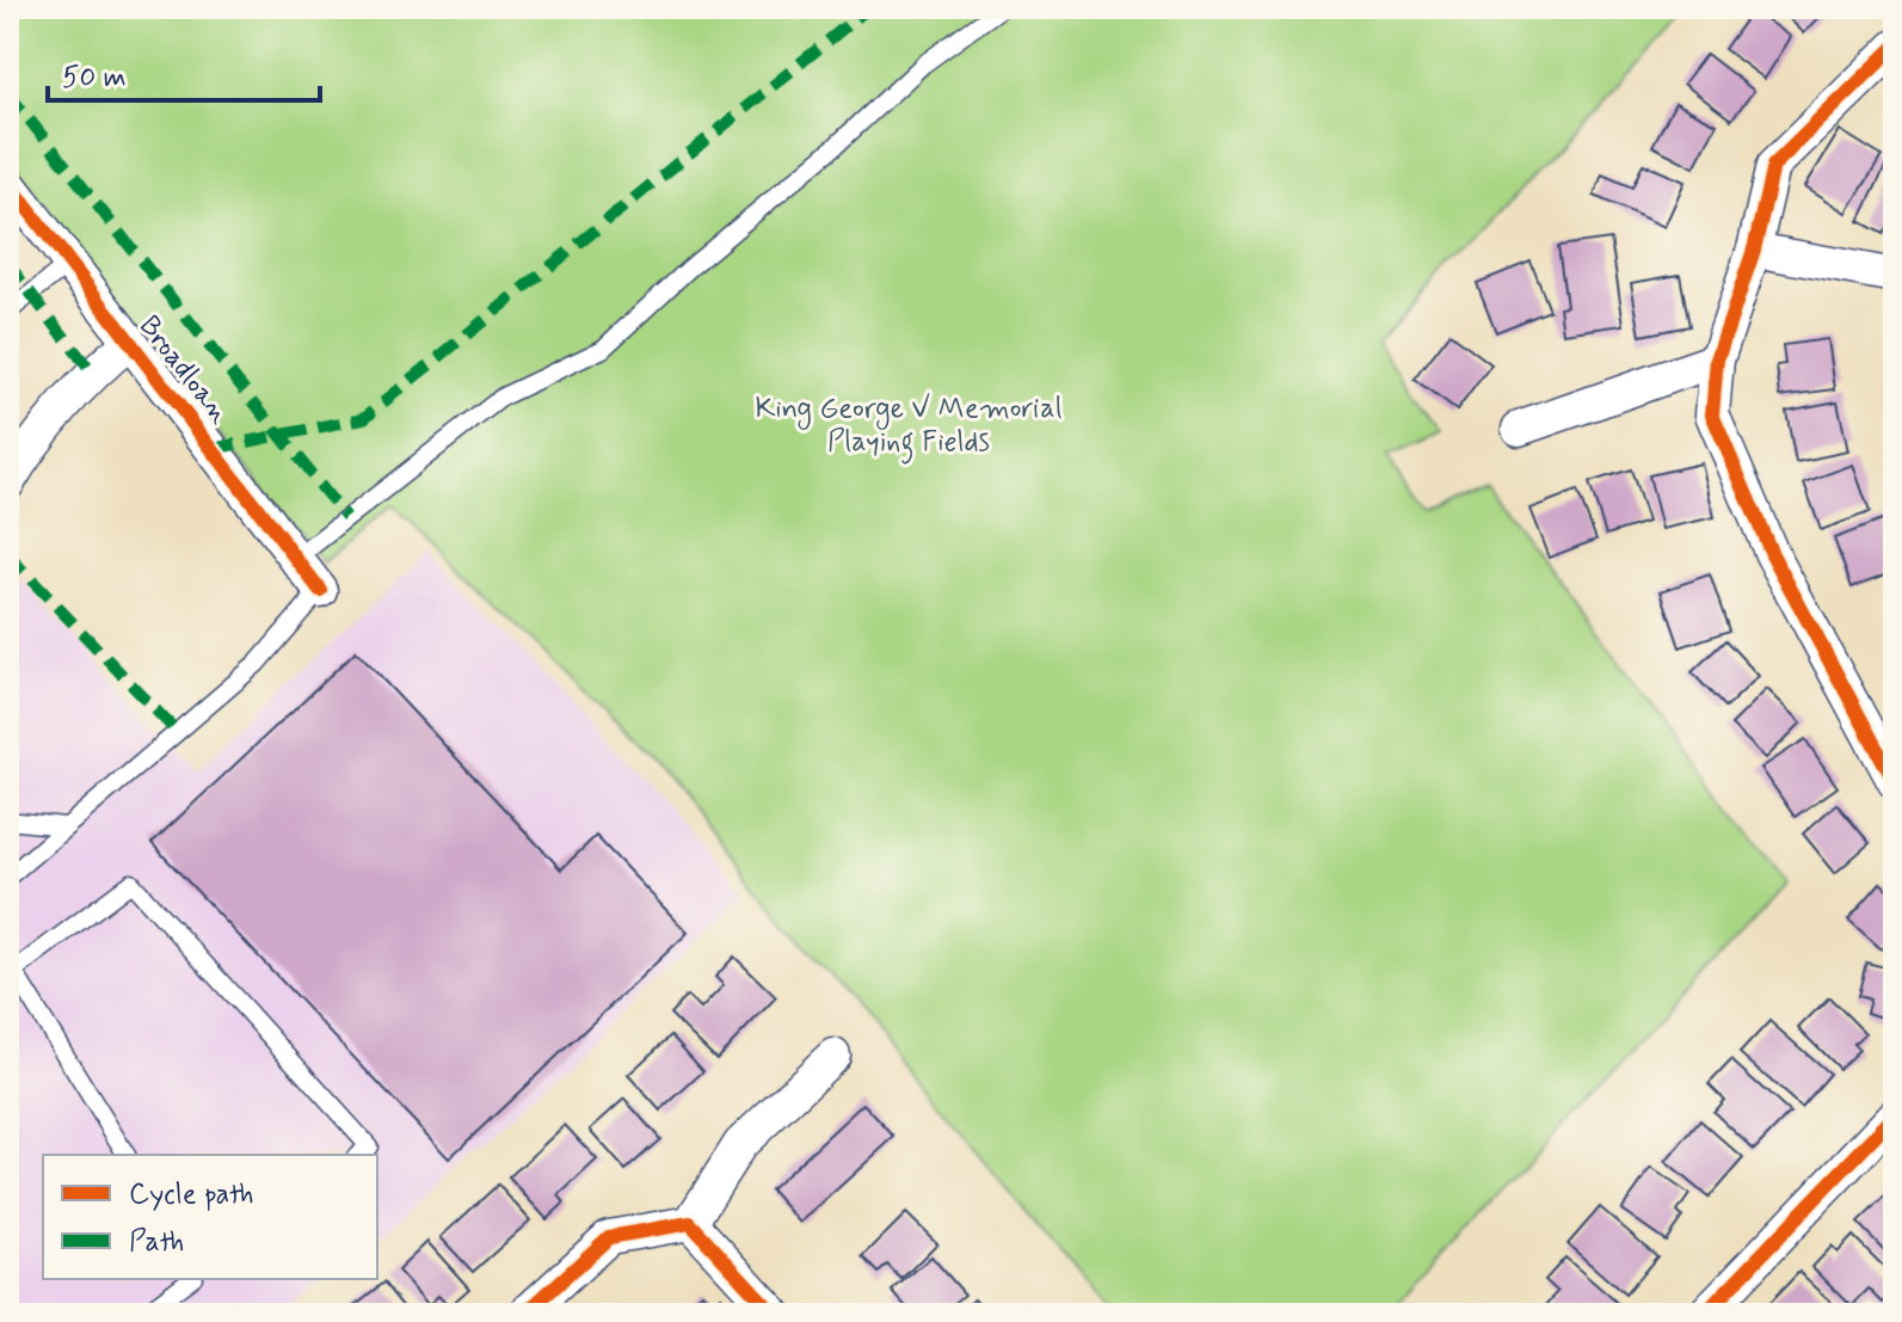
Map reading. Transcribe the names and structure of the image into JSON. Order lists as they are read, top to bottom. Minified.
{"streets":{"street":["Broadloan"]},"parks":["King George V Memorial Playing Fields"],"legend":["Cycle path","Path"],"scale_bar":"50 m"}
